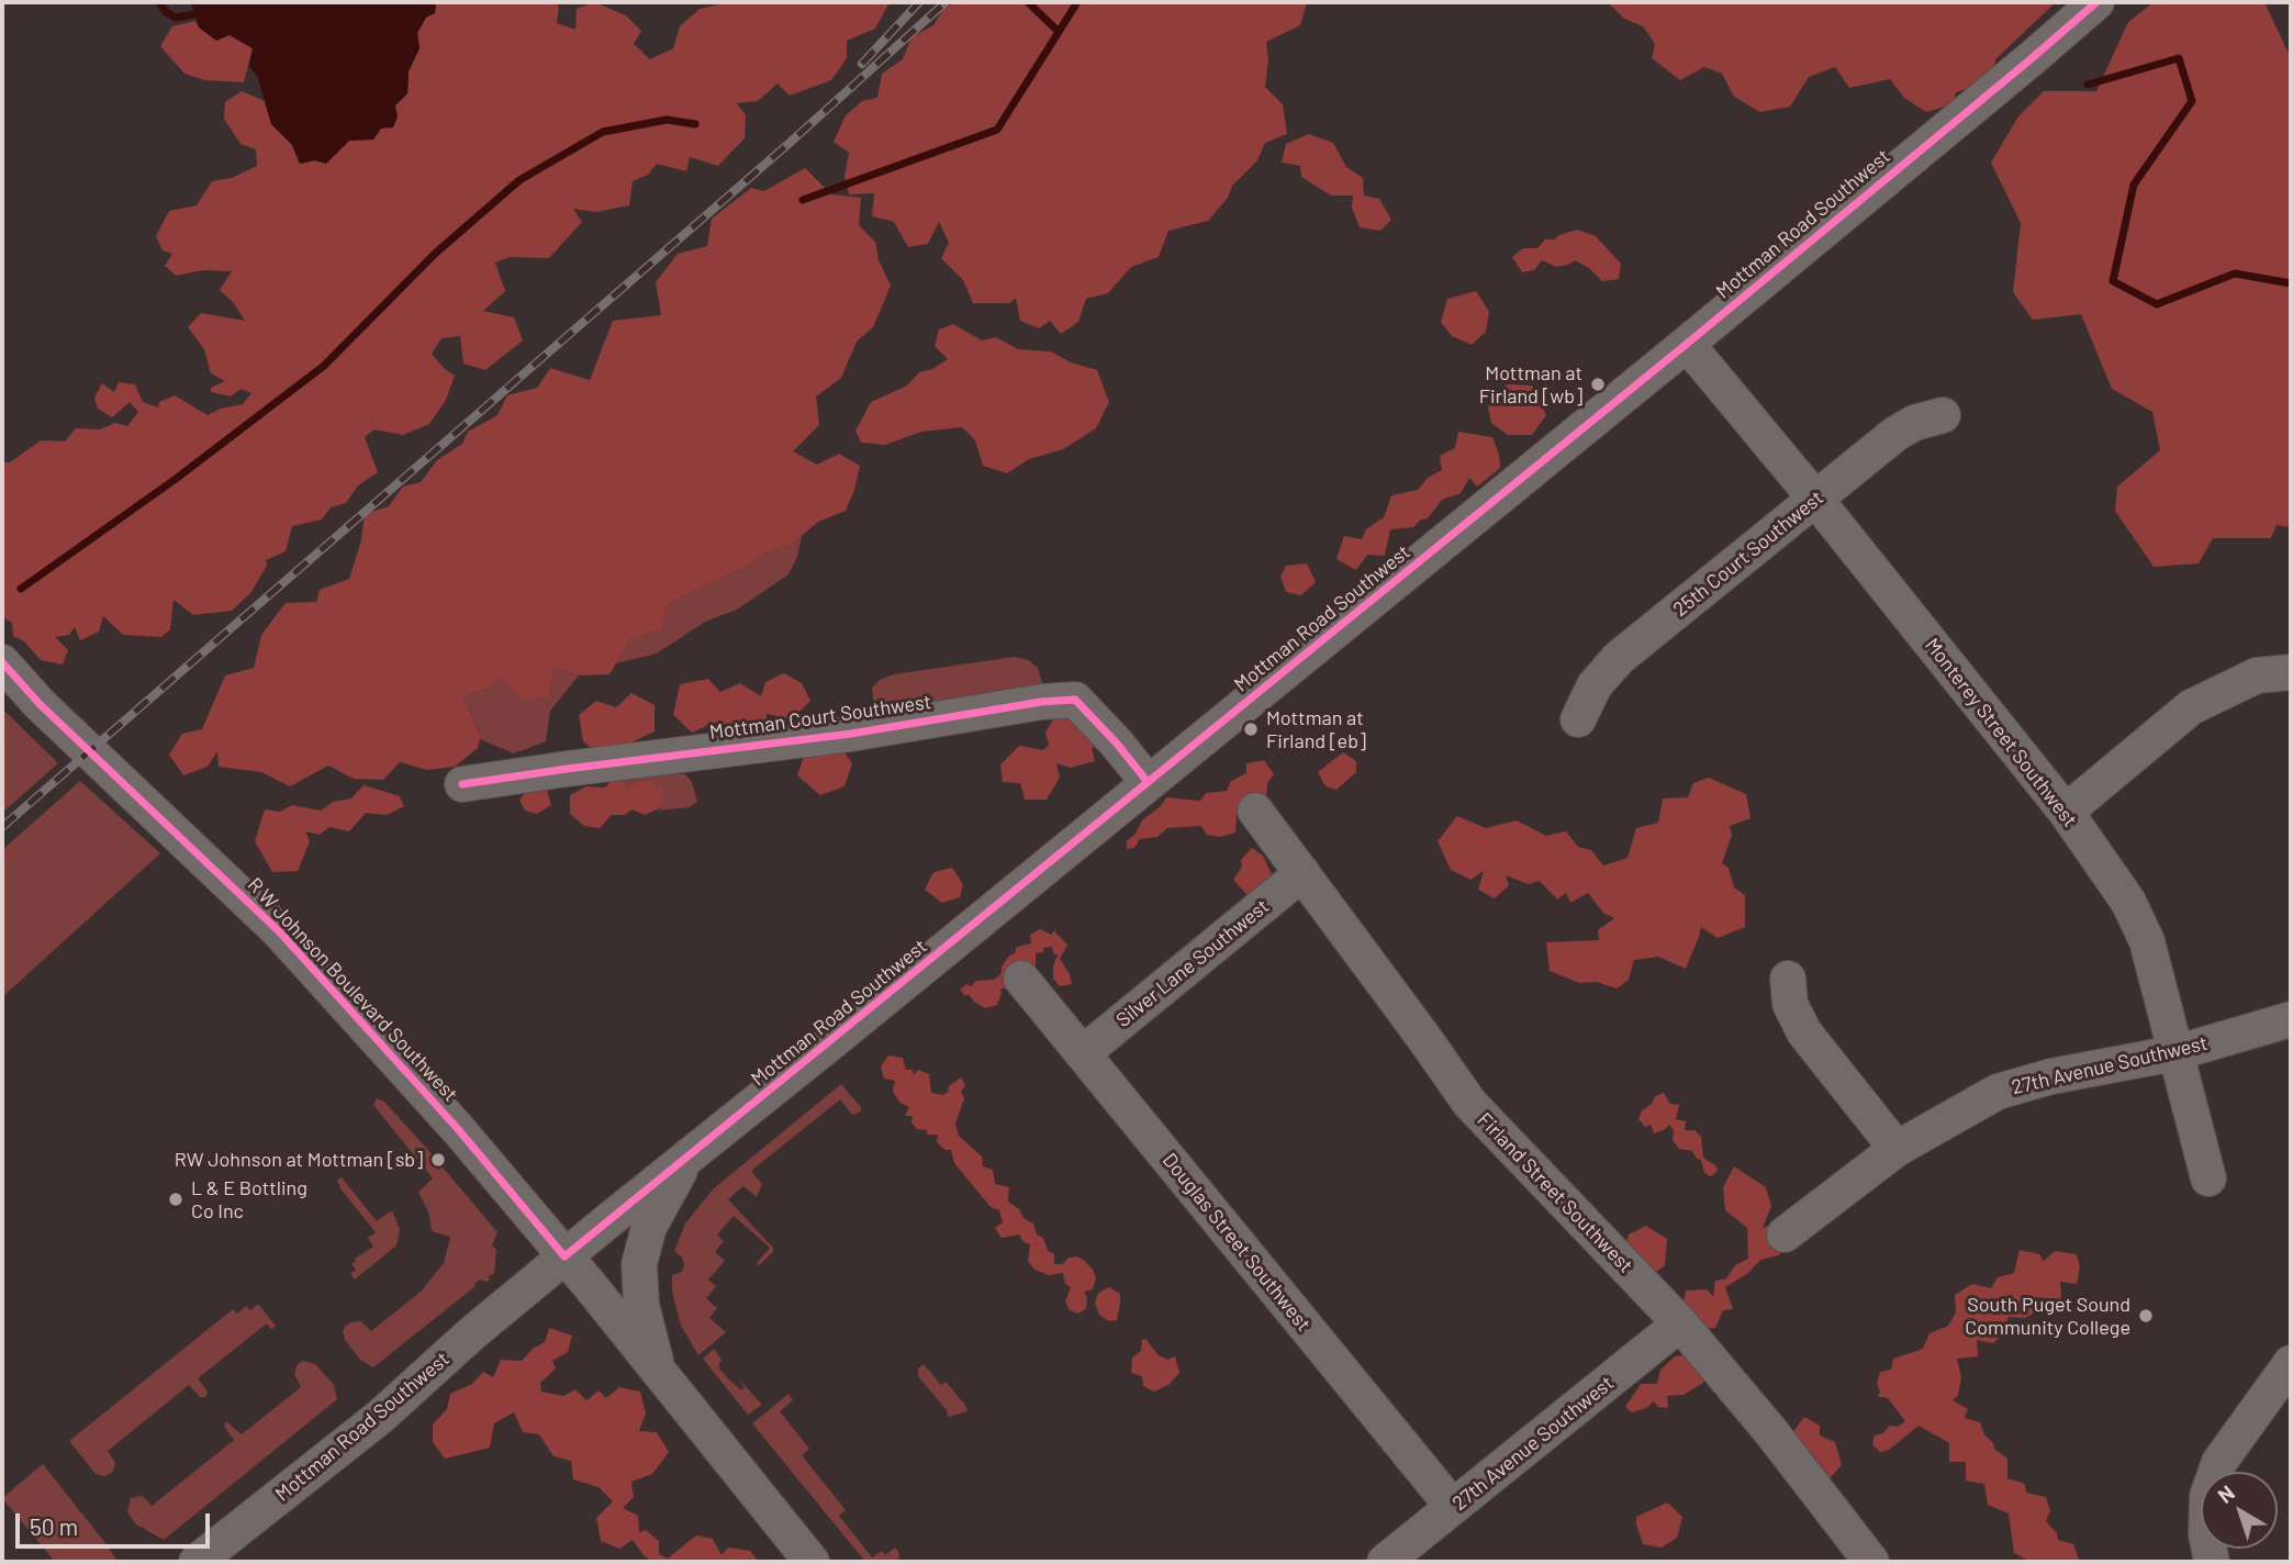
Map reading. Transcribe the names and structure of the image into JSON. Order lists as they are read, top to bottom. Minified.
{"streets":{"street":["Mottman Road Southwest","25th Court Southwest","Mottman Court Southwest","Monterey Street Southwest","Silver Lane Southwest","R W Johnson Boulevard Southwest","27th Avenue Southwest","Firland Street Southwest","Douglas Street Southwest"]},"crossings":[["Mottman Road Southwest","Mottman Court Southwest"],["Mottman Road Southwest","Monterey Street Southwest"],["Mottman Road Southwest","R W Johnson Boulevard Southwest"],["25th Court Southwest","Monterey Street Southwest"],["Monterey Street Southwest","27th Avenue Southwest"],["Silver Lane Southwest","Firland Street Southwest"],["Silver Lane Southwest","Douglas Street Southwest"],["27th Avenue Southwest","Firland Street Southwest"],["27th Avenue Southwest","Douglas Street Southwest"]],"places":["Mottman at Firland [wb]","Mottman at Firland [eb]","RW Johnson at Mottman [sb]","L & E Bottling Co Inc","South Puget Sound Community College"],"scale_bar":"50 m","north":"top left"}
